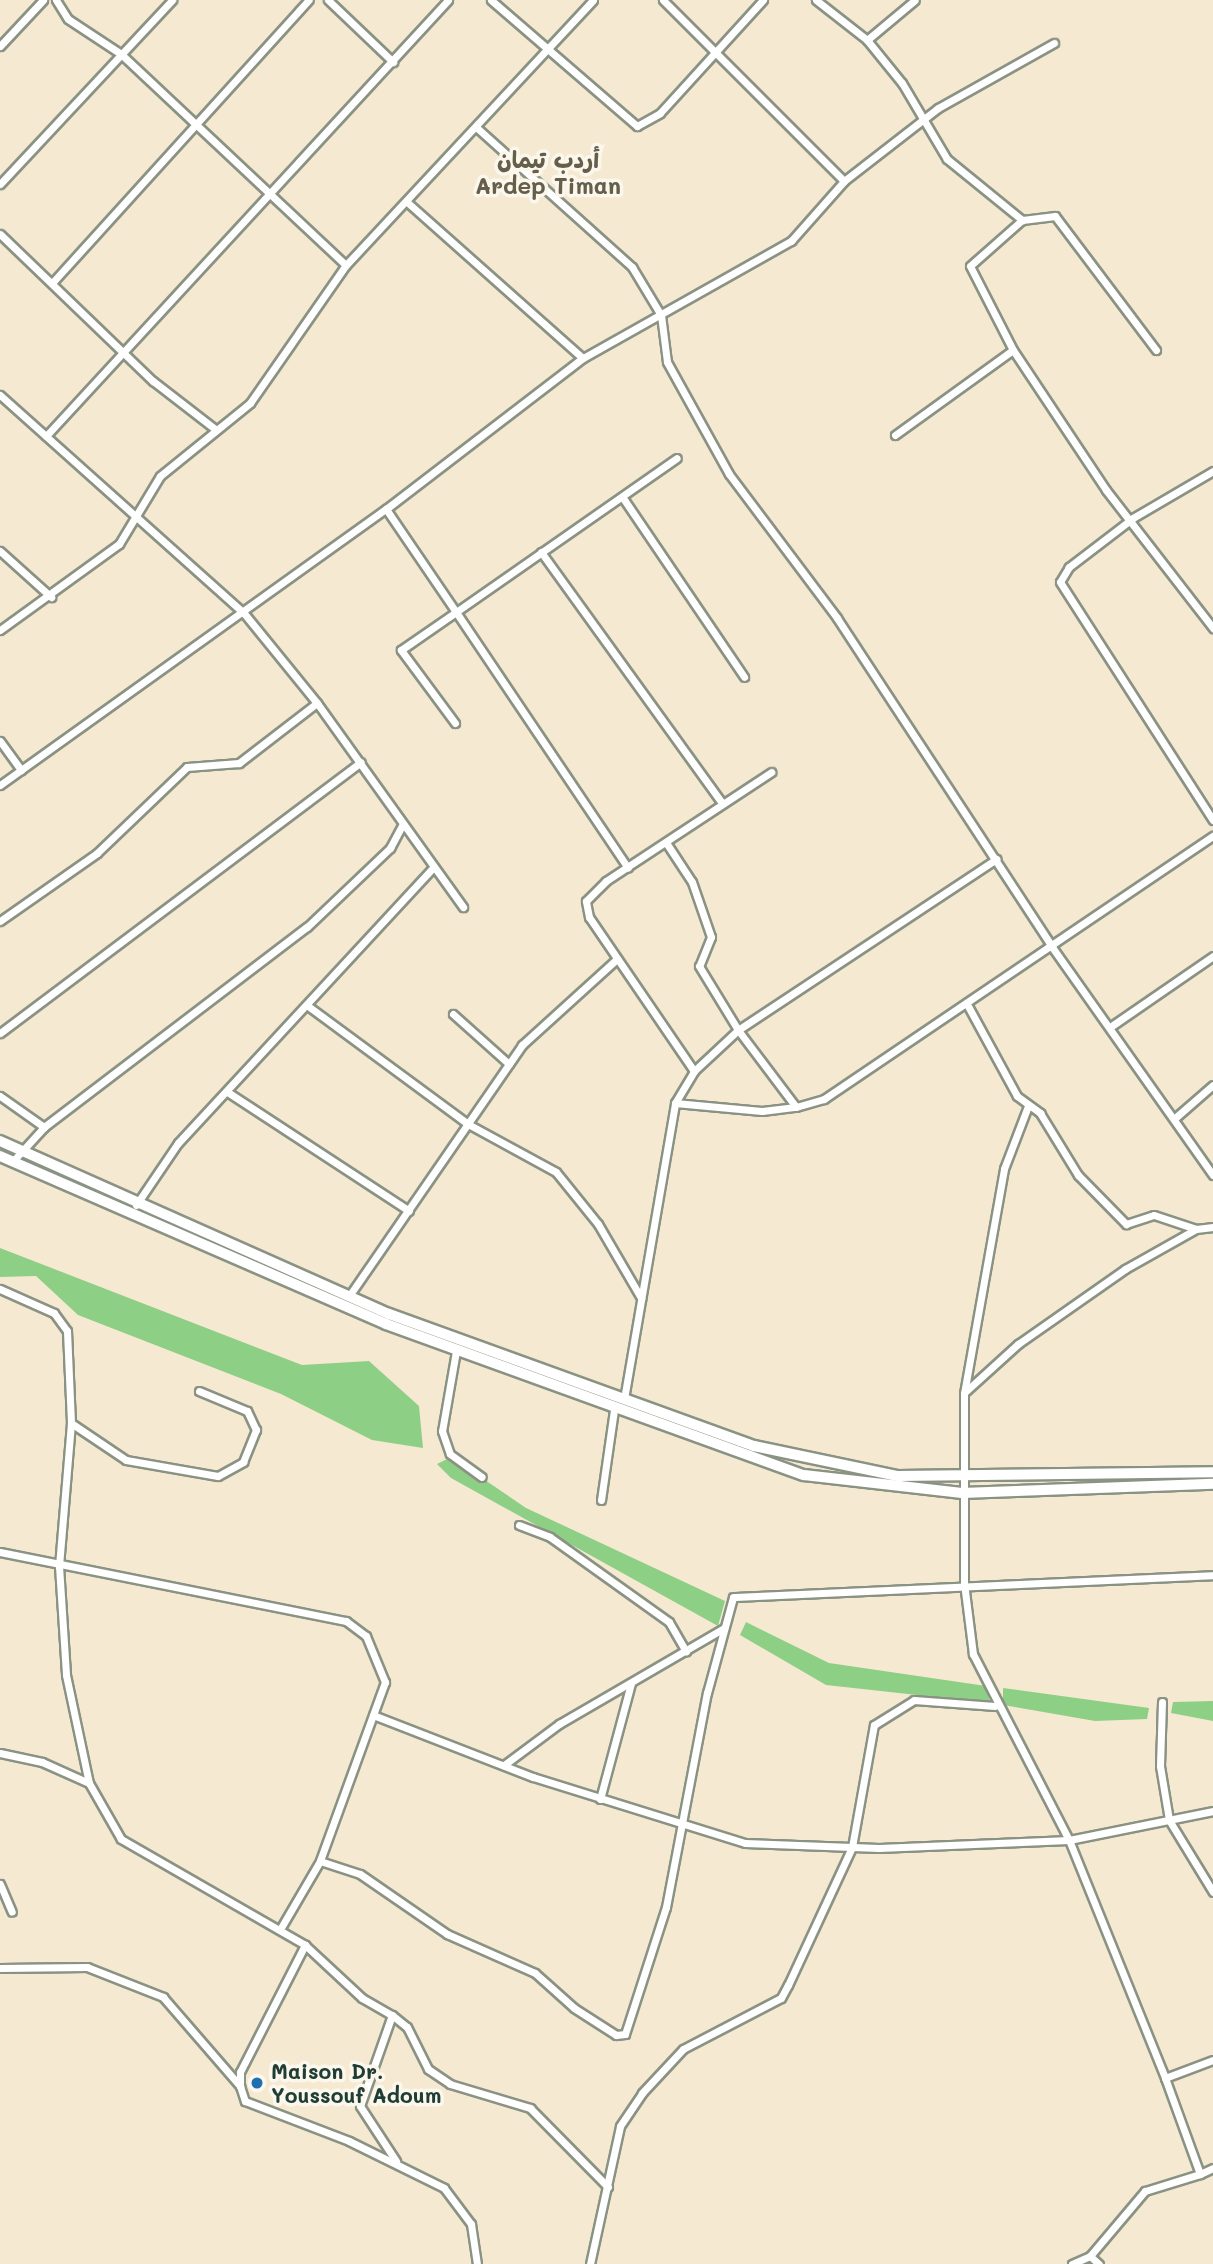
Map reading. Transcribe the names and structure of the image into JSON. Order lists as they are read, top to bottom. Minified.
{"districts":["أردب تيمان Ardep Timan"],"places":["Maison Dr. Youssouf Adoum"]}
